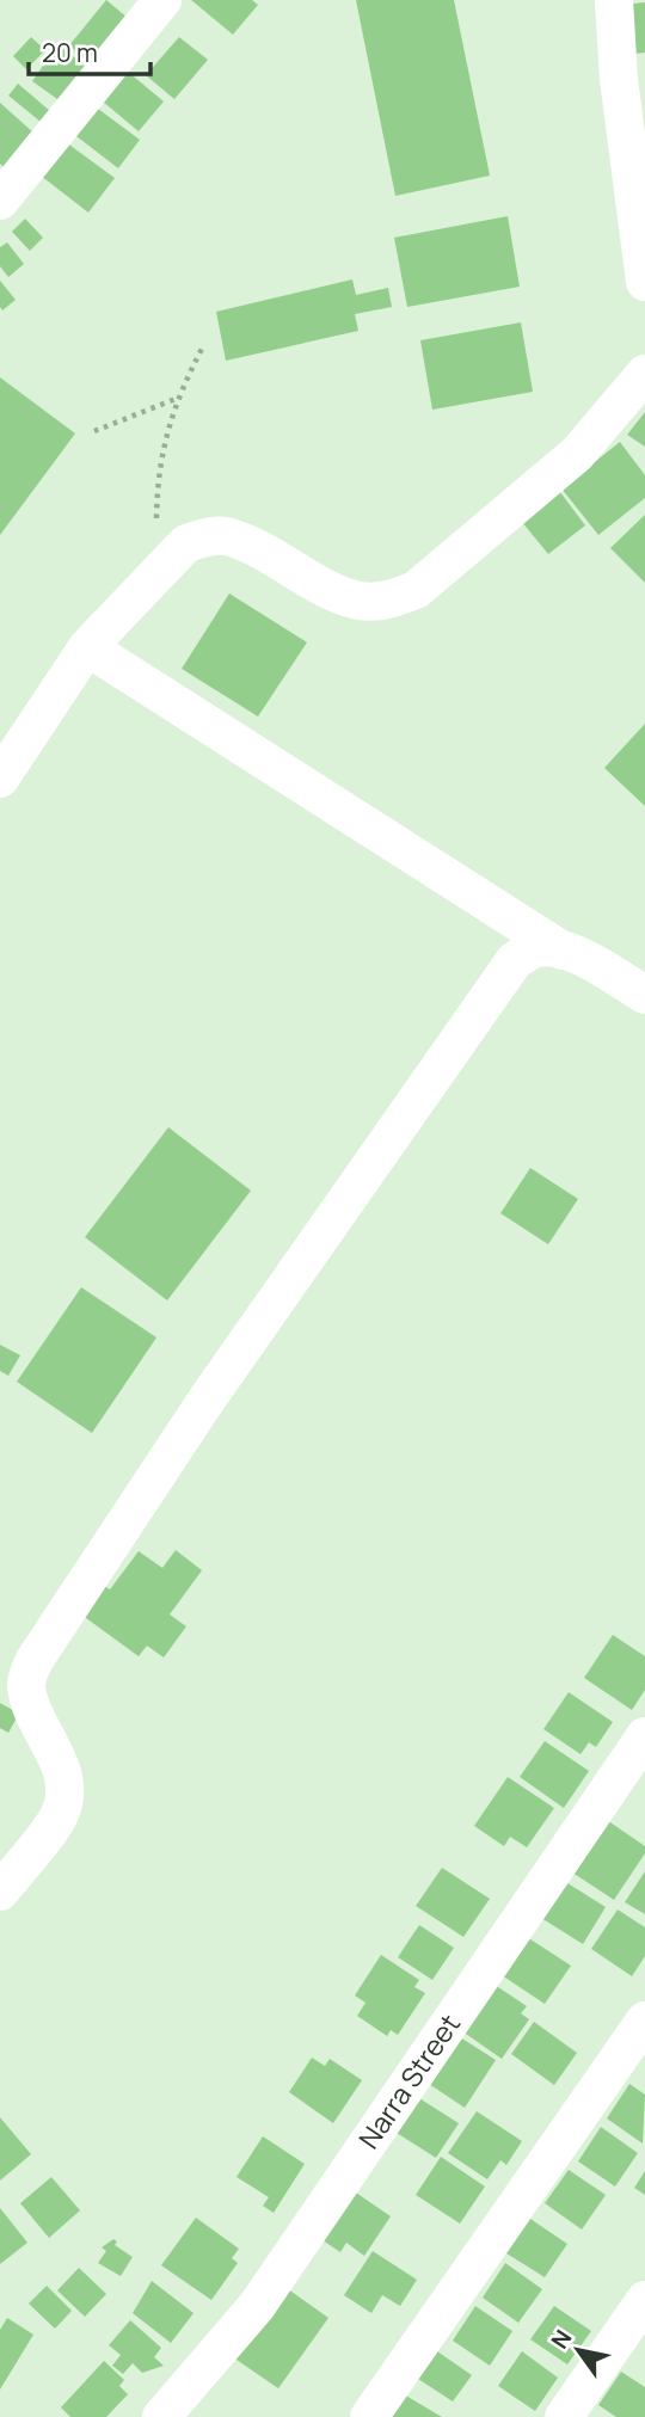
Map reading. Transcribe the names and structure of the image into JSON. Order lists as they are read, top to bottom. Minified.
{"streets":{"street":["Narra Street"]},"scale_bar":"20 m","north":"top left"}
